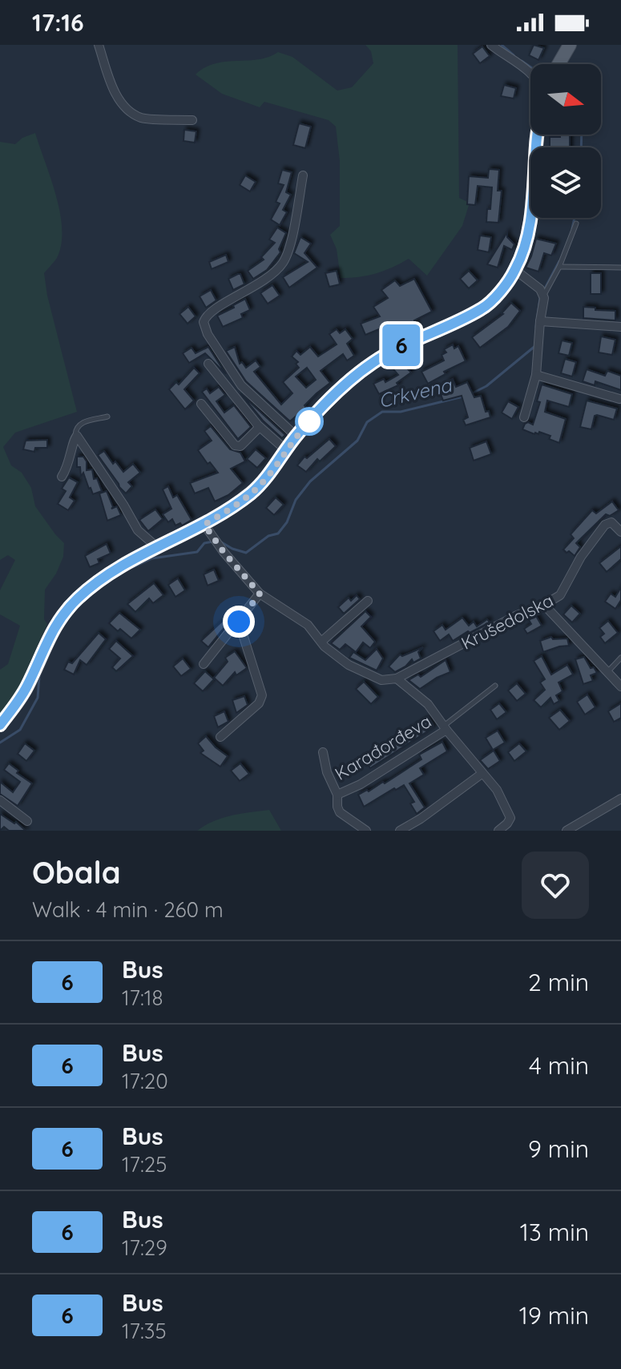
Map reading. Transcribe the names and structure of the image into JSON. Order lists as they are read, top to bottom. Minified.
{"streets":{"street":["Krušedolska","Karađorđeva"]},"crossings":[["Krušedolska","Karađorđeva"]],"water":["Crkvena"],"lines":["bus line 6"],"north":"right","page":{"status":"17:16","on_map":"6","heading":["Obala","Walk · 4 min · 260 m"],"list":[{"mark":"6","name":"Bus","note":"17:18","value":"2 min"},{"mark":"6","name":"Bus","note":"17:20","value":"4 min"},{"mark":"6","name":"Bus","note":"17:25","value":"9 min"},{"mark":"6","name":"Bus","note":"17:29","value":"13 min"},{"mark":"6","name":"Bus","note":"17:35","value":"19 min"}]}}
